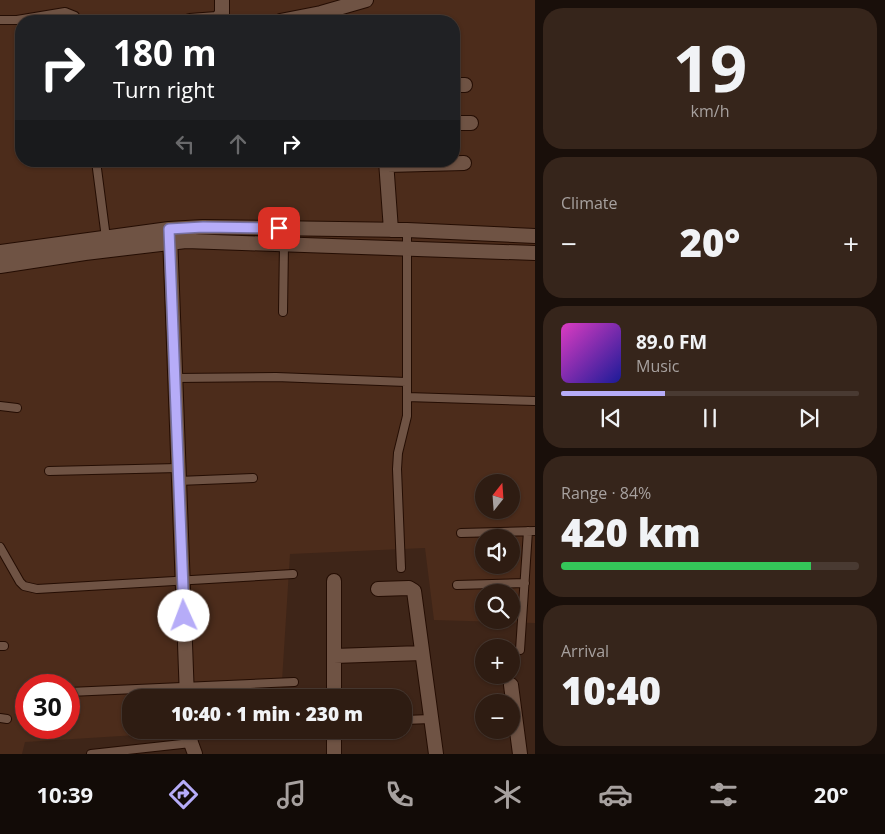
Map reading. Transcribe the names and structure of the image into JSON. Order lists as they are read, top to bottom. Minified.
{"north":"top","page":{"tile":[["19","km/h"],"Climate",["Range · 84%","420 km"],["Arrival","10:40"]],"turn":["180 m","Turn right"],"heat":["−","20°","+"],"song":["89.0 FM","Music"],"map_buttons":["+","−"],"limit":"30","trip":"10:40 · 1 min · 230 m","tabs":["10:39","20°"]}}
